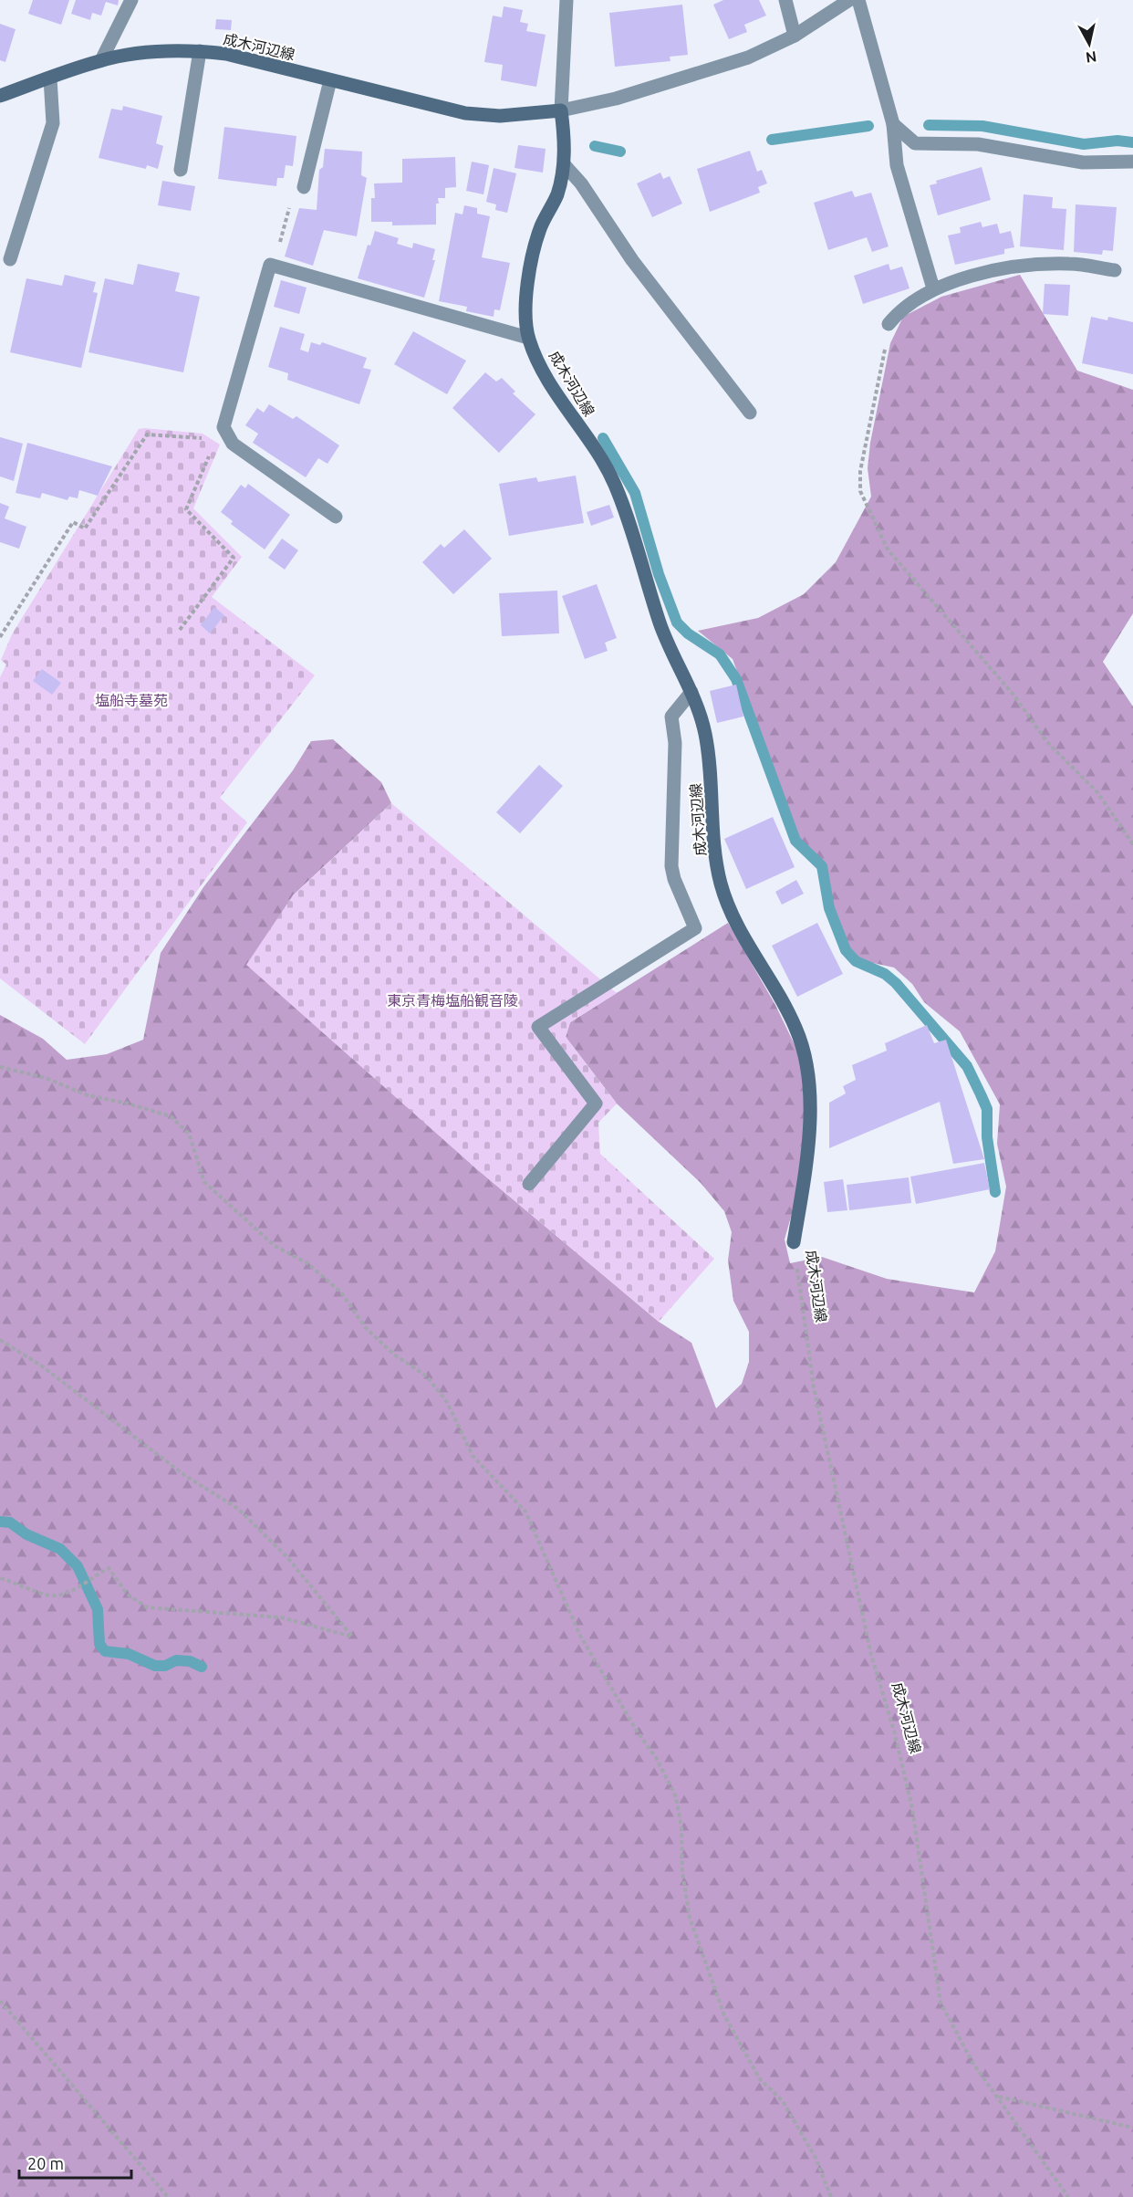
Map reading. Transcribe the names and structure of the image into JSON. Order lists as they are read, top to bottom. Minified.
{"streets":{"main road":["成木河辺線"]},"parks":["塩船寺墓苑","東京青梅塩船観音陵"],"scale_bar":"20 m","north":"bottom"}
